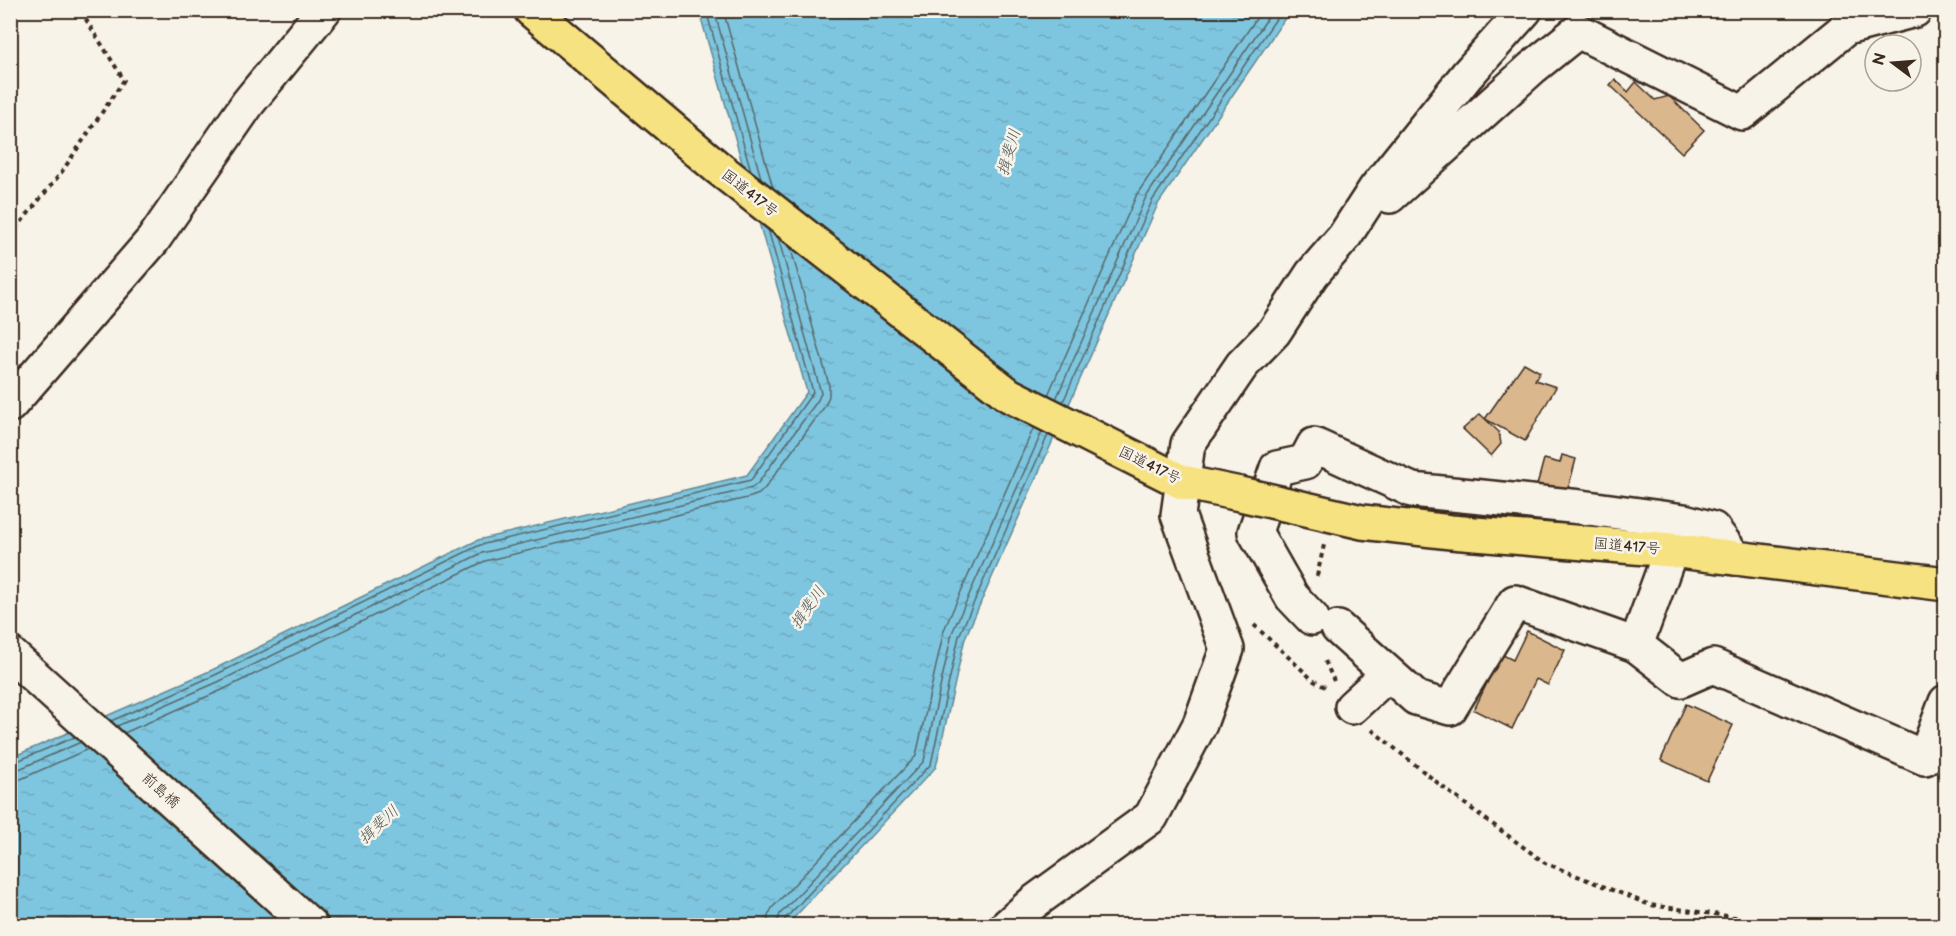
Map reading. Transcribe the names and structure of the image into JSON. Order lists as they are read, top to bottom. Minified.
{"streets":{"highway":["国道417号"],"street":["前島橋"]},"water":["揖斐川"],"north":"left"}
